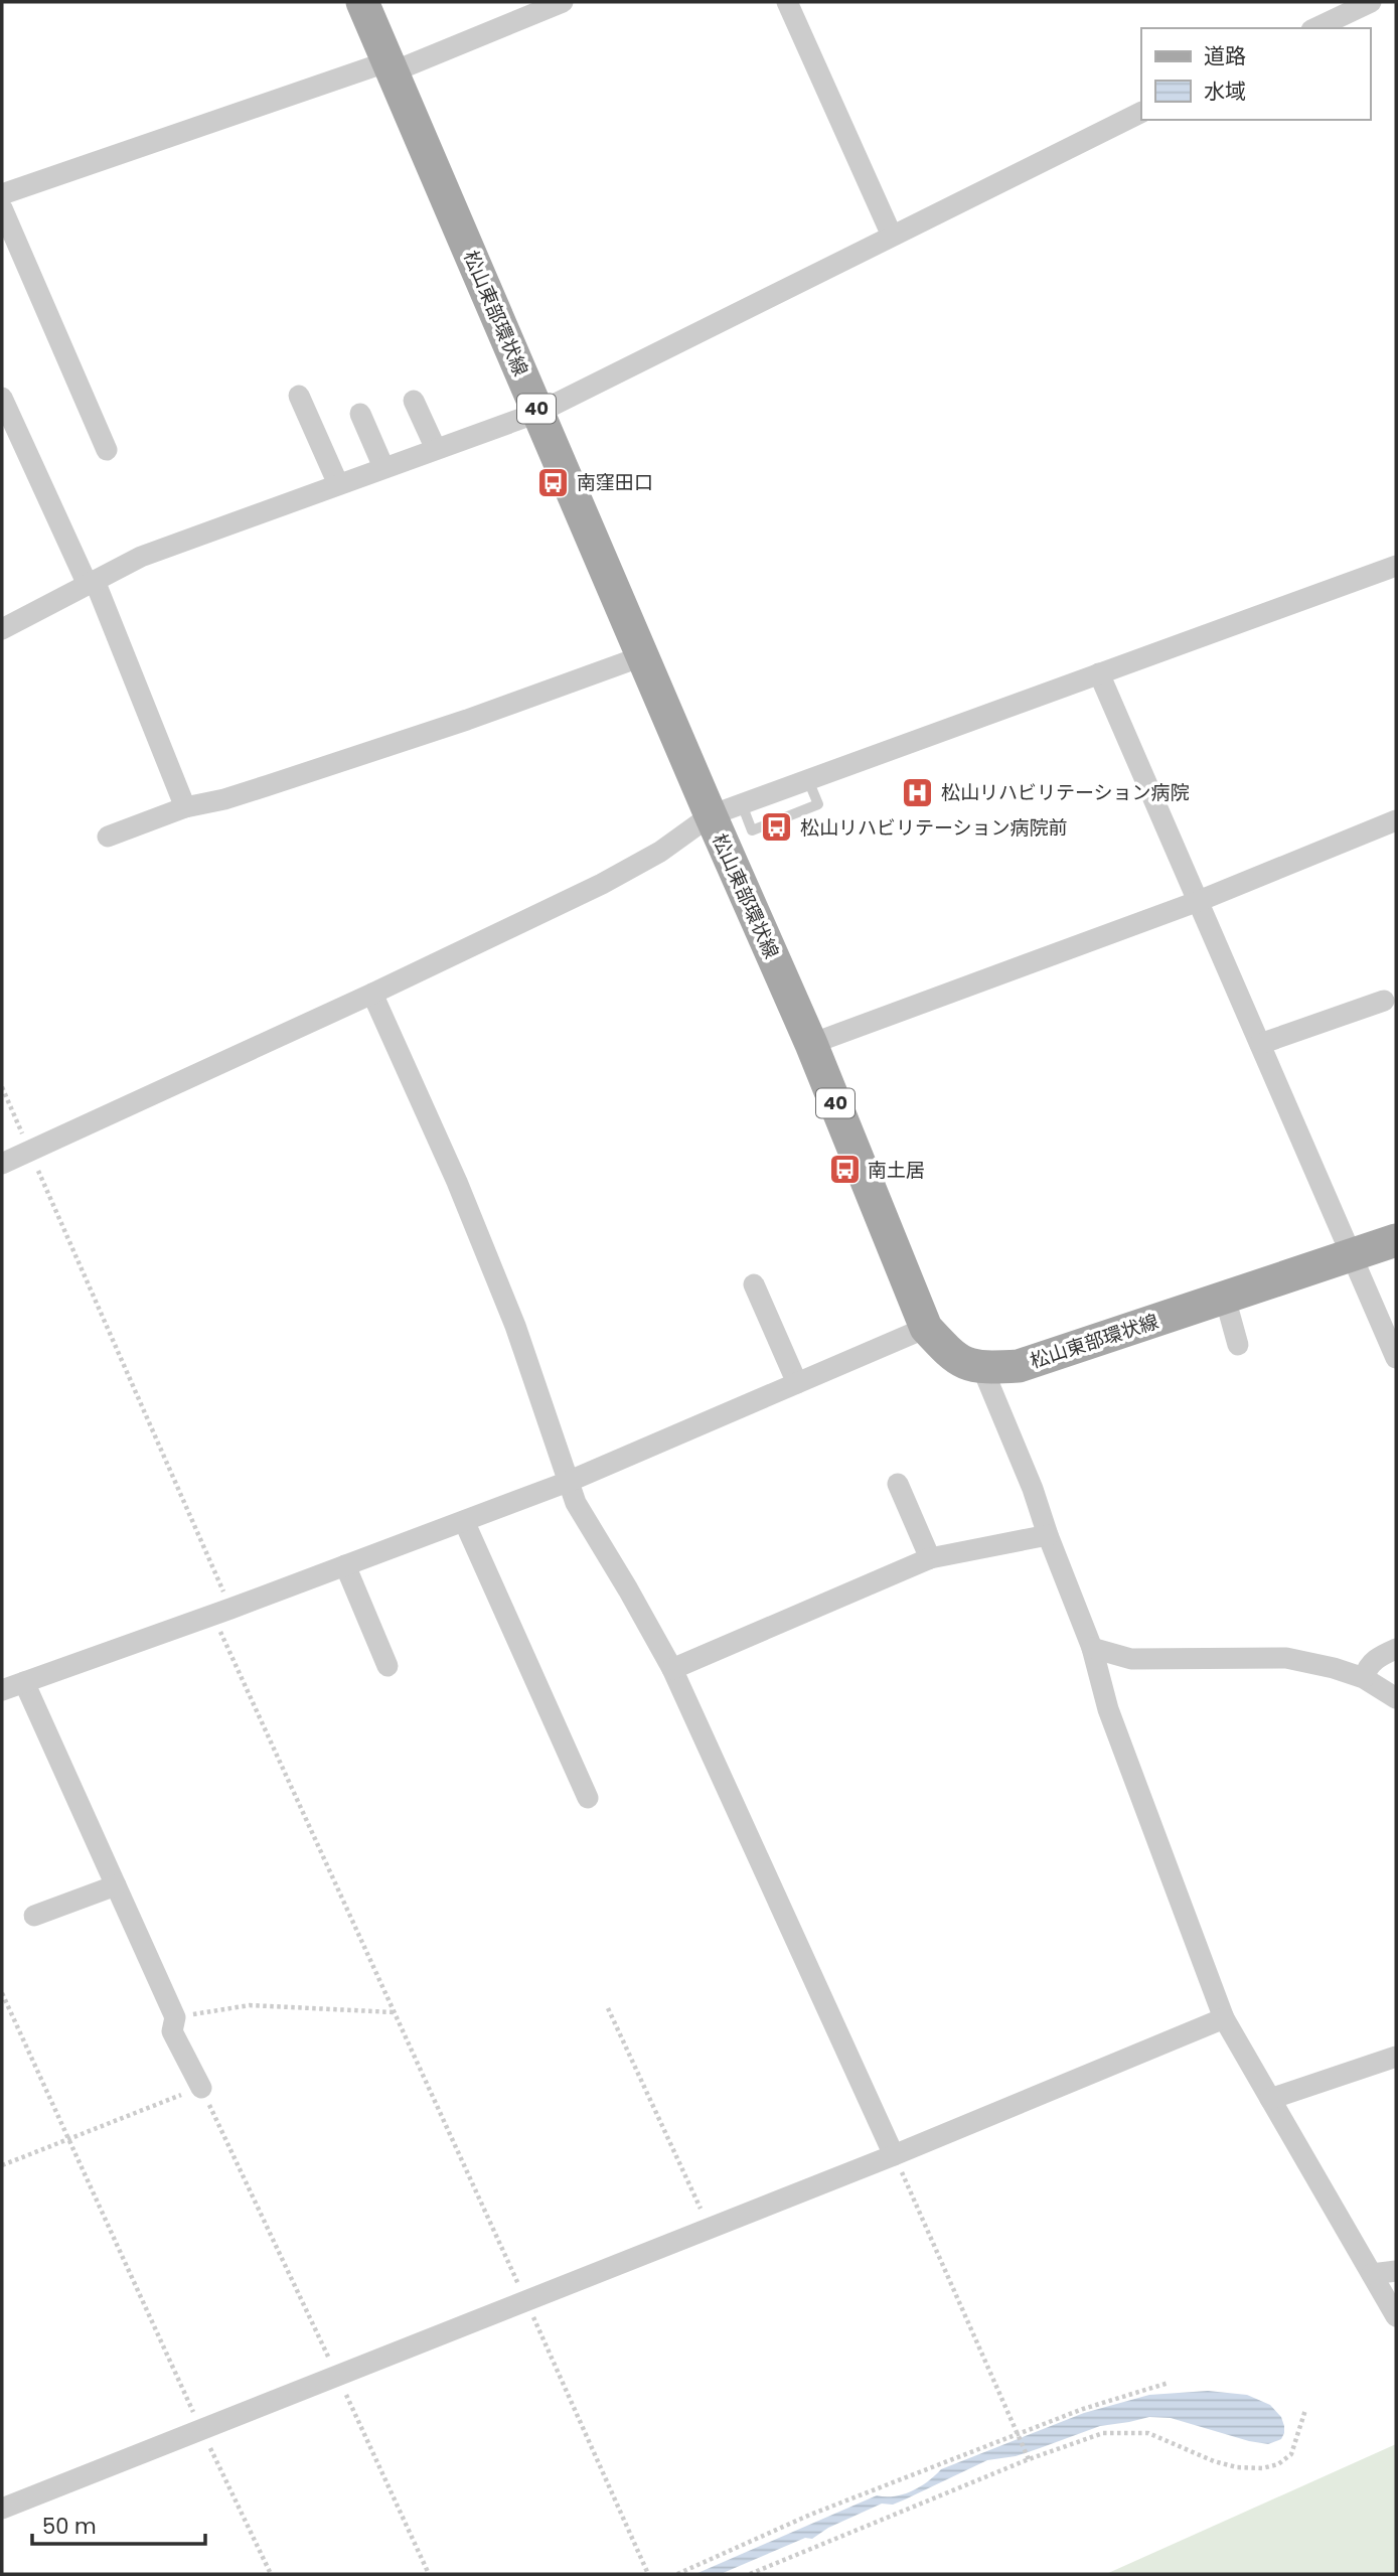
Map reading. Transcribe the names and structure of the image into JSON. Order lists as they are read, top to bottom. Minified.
{"streets":{"main road":["松山東部環状線","40"]},"places":{"bus stop":["南窪田口","松山リハビリテーション病院前","南土居"],"hospital":["松山リハビリテーション病院"]},"legend":["道路","水域"],"scale_bar":"50 m"}
